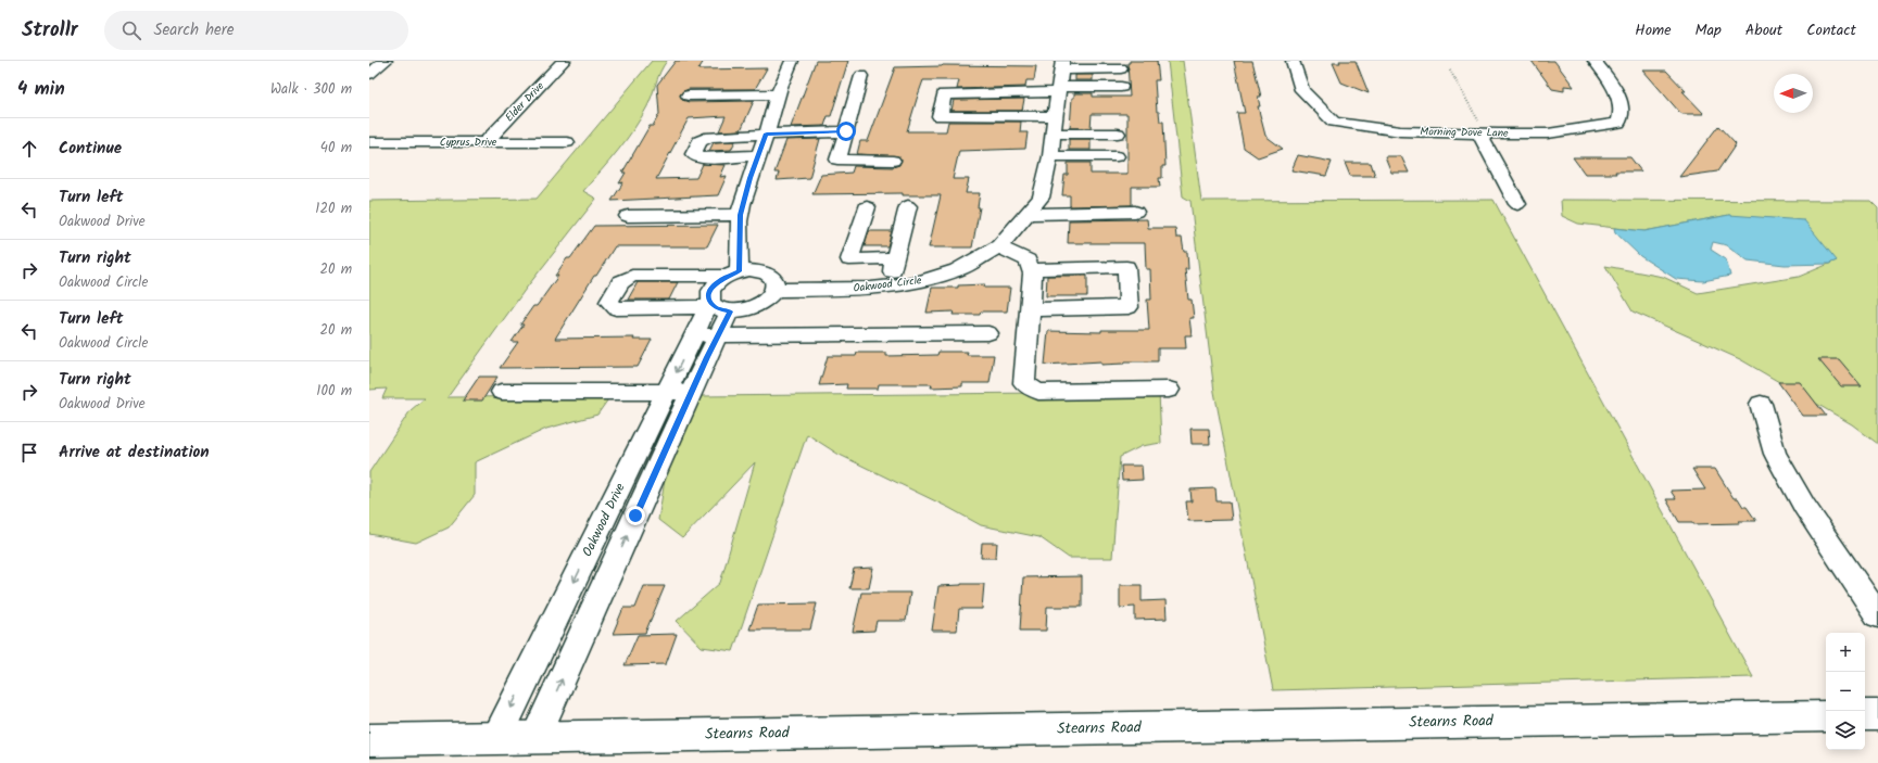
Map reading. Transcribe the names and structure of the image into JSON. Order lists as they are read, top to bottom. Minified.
{"streets":{"main road":["Stearns Road"],"street":["Elder Drive","Morning Dove Lane","Cyprus Drive","Oakwood Circle","Oakwood Drive"]},"crossings":[["Elder Drive","Cyprus Drive"],["Oakwood Drive","Stearns Road"]],"north":"left","page":{"header":"Strollr","search":"Search here","nav":["Home","Map","About","Contact"],"heading":["4 min","Walk · 300 m"],"list":[["Continue","40 m"],["Turn left","Oakwood Drive","120 m"],["Turn right","Oakwood Circle","20 m"],["Turn left","Oakwood Circle","20 m"],["Turn right","Oakwood Drive","100 m"],"Arrive at destination"],"map_buttons":["+","−"]}}
